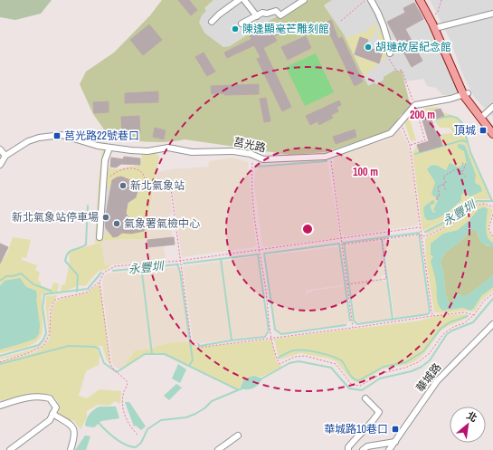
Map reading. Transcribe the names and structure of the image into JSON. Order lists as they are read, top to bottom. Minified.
{"streets":{"street":["莒光路","華城路"]},"water":["永豐圳"],"places":{"other":["陳逢顯毫芒雕刻館","胡璉故居紀念館","新北氣象站","新北氣象站停車場","氣象署氣檢中心"],"transit":["頂城","莒光路22號巷口","華城路10巷口"]},"north":"top right","rings":["200 m","100 m"]}
